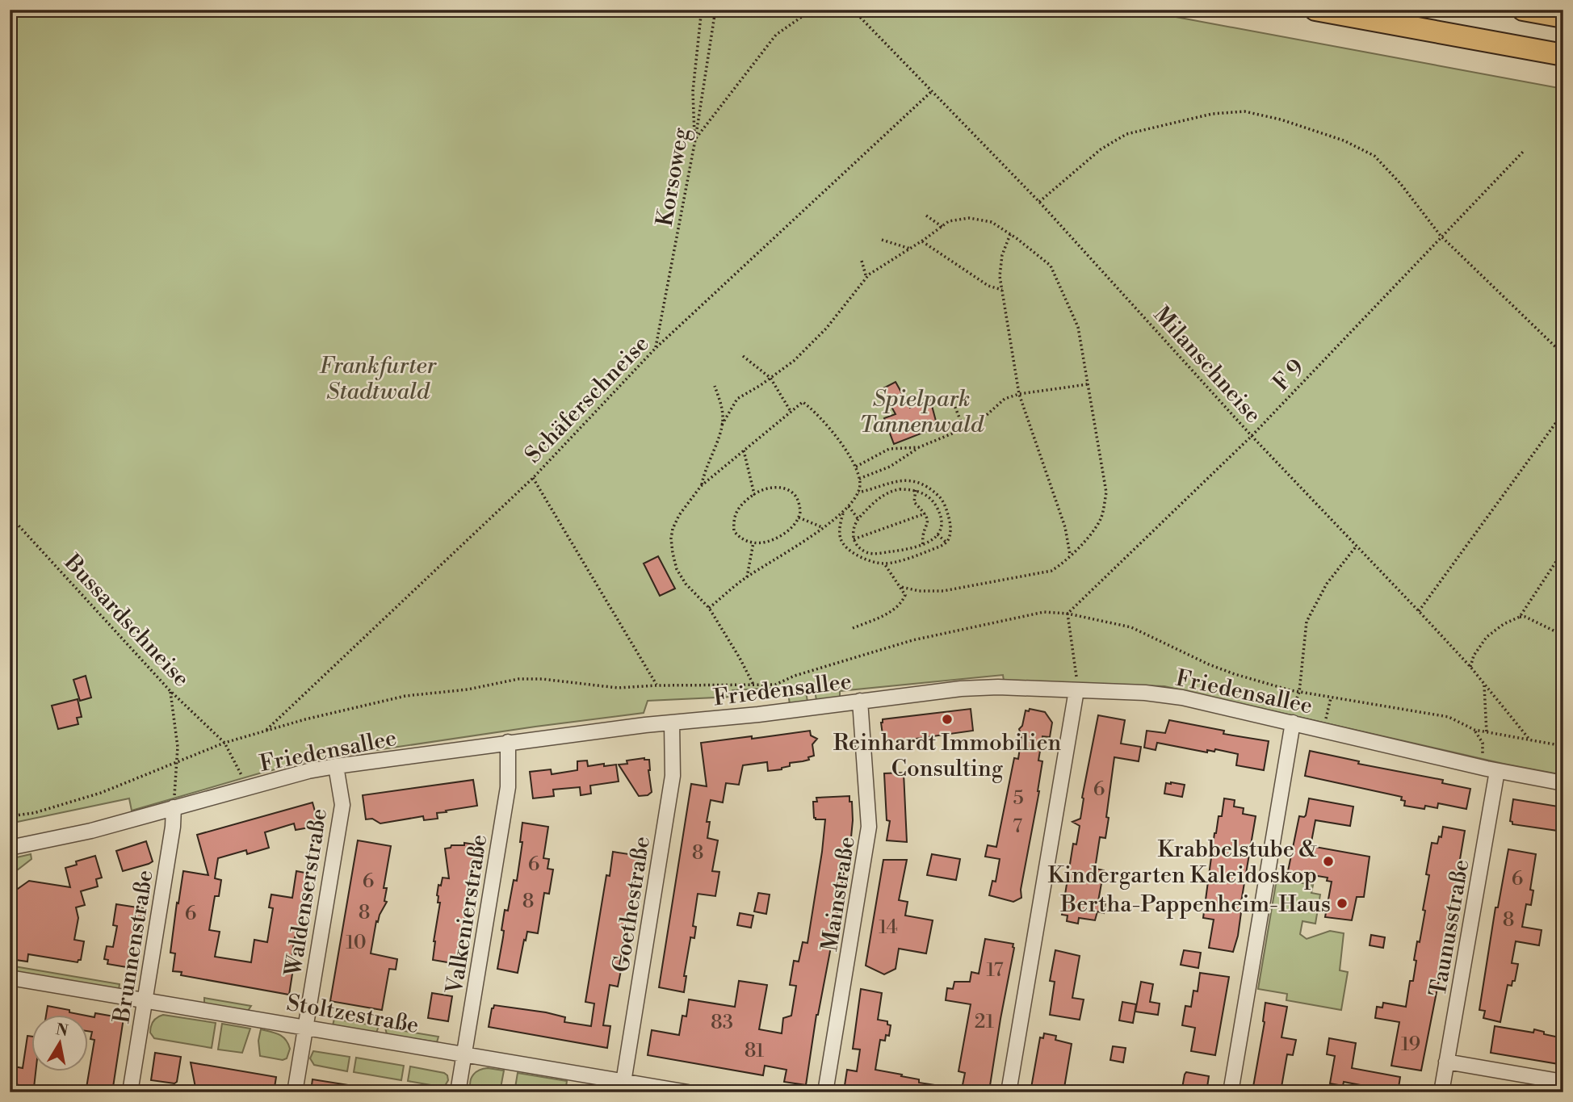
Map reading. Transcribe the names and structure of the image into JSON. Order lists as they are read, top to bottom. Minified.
{"streets":{"street":["Friedensallee","Waldenserstraße","Mainstraße","Goethestraße","Valkenierstraße","Taunusstraße","Brunnenstraße","Stoltzestraße"],"path":["Korsoweg","Milanschneise","F 9","Schäferschneise","Bussardschneise"]},"crossings":[["Korsoweg","Schäferschneise"],["Milanschneise","F 9"],["Milanschneise","Schäferschneise"],["Friedensallee","Waldenserstraße"],["Friedensallee","Mainstraße"],["Friedensallee","Goethestraße"],["Friedensallee","Valkenierstraße"],["Friedensallee","Taunusstraße"],["Friedensallee","Brunnenstraße"],["Waldenserstraße","Stoltzestraße"],["Goethestraße","Stoltzestraße"],["Valkenierstraße","Stoltzestraße"],["Brunnenstraße","Stoltzestraße"]],"parks":["Frankfurter Stadtwald","Spielpark Tannenwald"],"places":["Reinhardt Immobilien Consulting","Krabbelstube & Kindergarten Kaleidoskop","Bertha-Pappenheim-Haus"],"house_numbers":["6","5","7","8","6","6","6","8","8","6","8","14","10","17","21","83","19","81"],"north":"top"}
